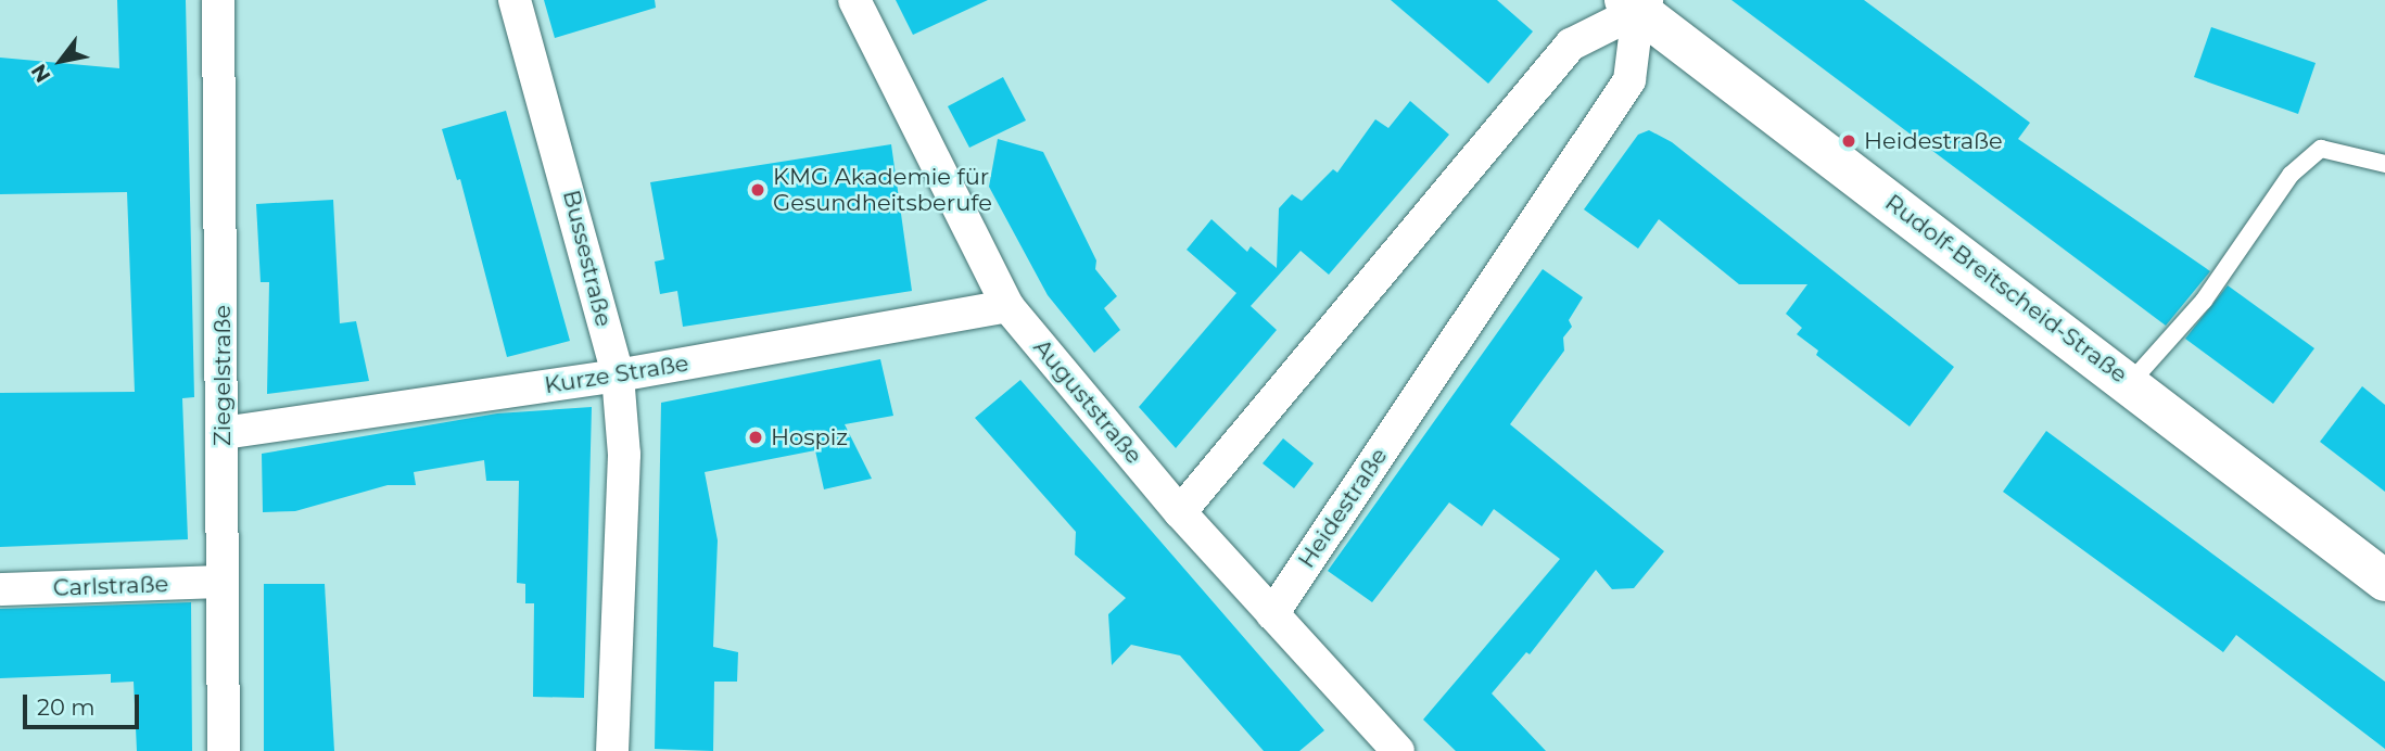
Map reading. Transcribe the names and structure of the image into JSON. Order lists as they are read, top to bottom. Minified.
{"streets":{"street":["Bussestraße","Rudolf-Breitscheid-Straße","Kurze Straße","Ziegelstraße","Auguststraße","Heidestraße","Carlstraße"]},"crossings":[["Bussestraße","Kurze Straße"],["Rudolf-Breitscheid-Straße","Heidestraße"],["Kurze Straße","Ziegelstraße"],["Kurze Straße","Auguststraße"],["Ziegelstraße","Carlstraße"],["Auguststraße","Heidestraße"]],"places":["Heidestraße","KMG Akademie für Gesundheitsberufe","Hospiz"],"scale_bar":"20 m","north":"bottom left"}
